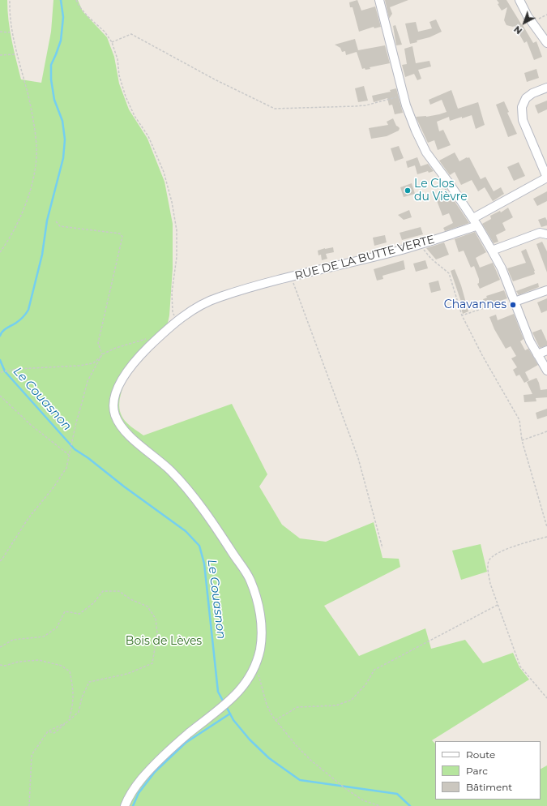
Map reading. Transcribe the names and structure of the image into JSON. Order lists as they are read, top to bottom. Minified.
{"streets":{"street":["RUE DE LA BUTTE VERTE"]},"water":["Le Couasnon"],"parks":["Bois de Lèves"],"places":["Le Clos du Vièvre","Chavannes"],"legend":["Route","Parc","Bâtiment"],"north":"bottom left"}
